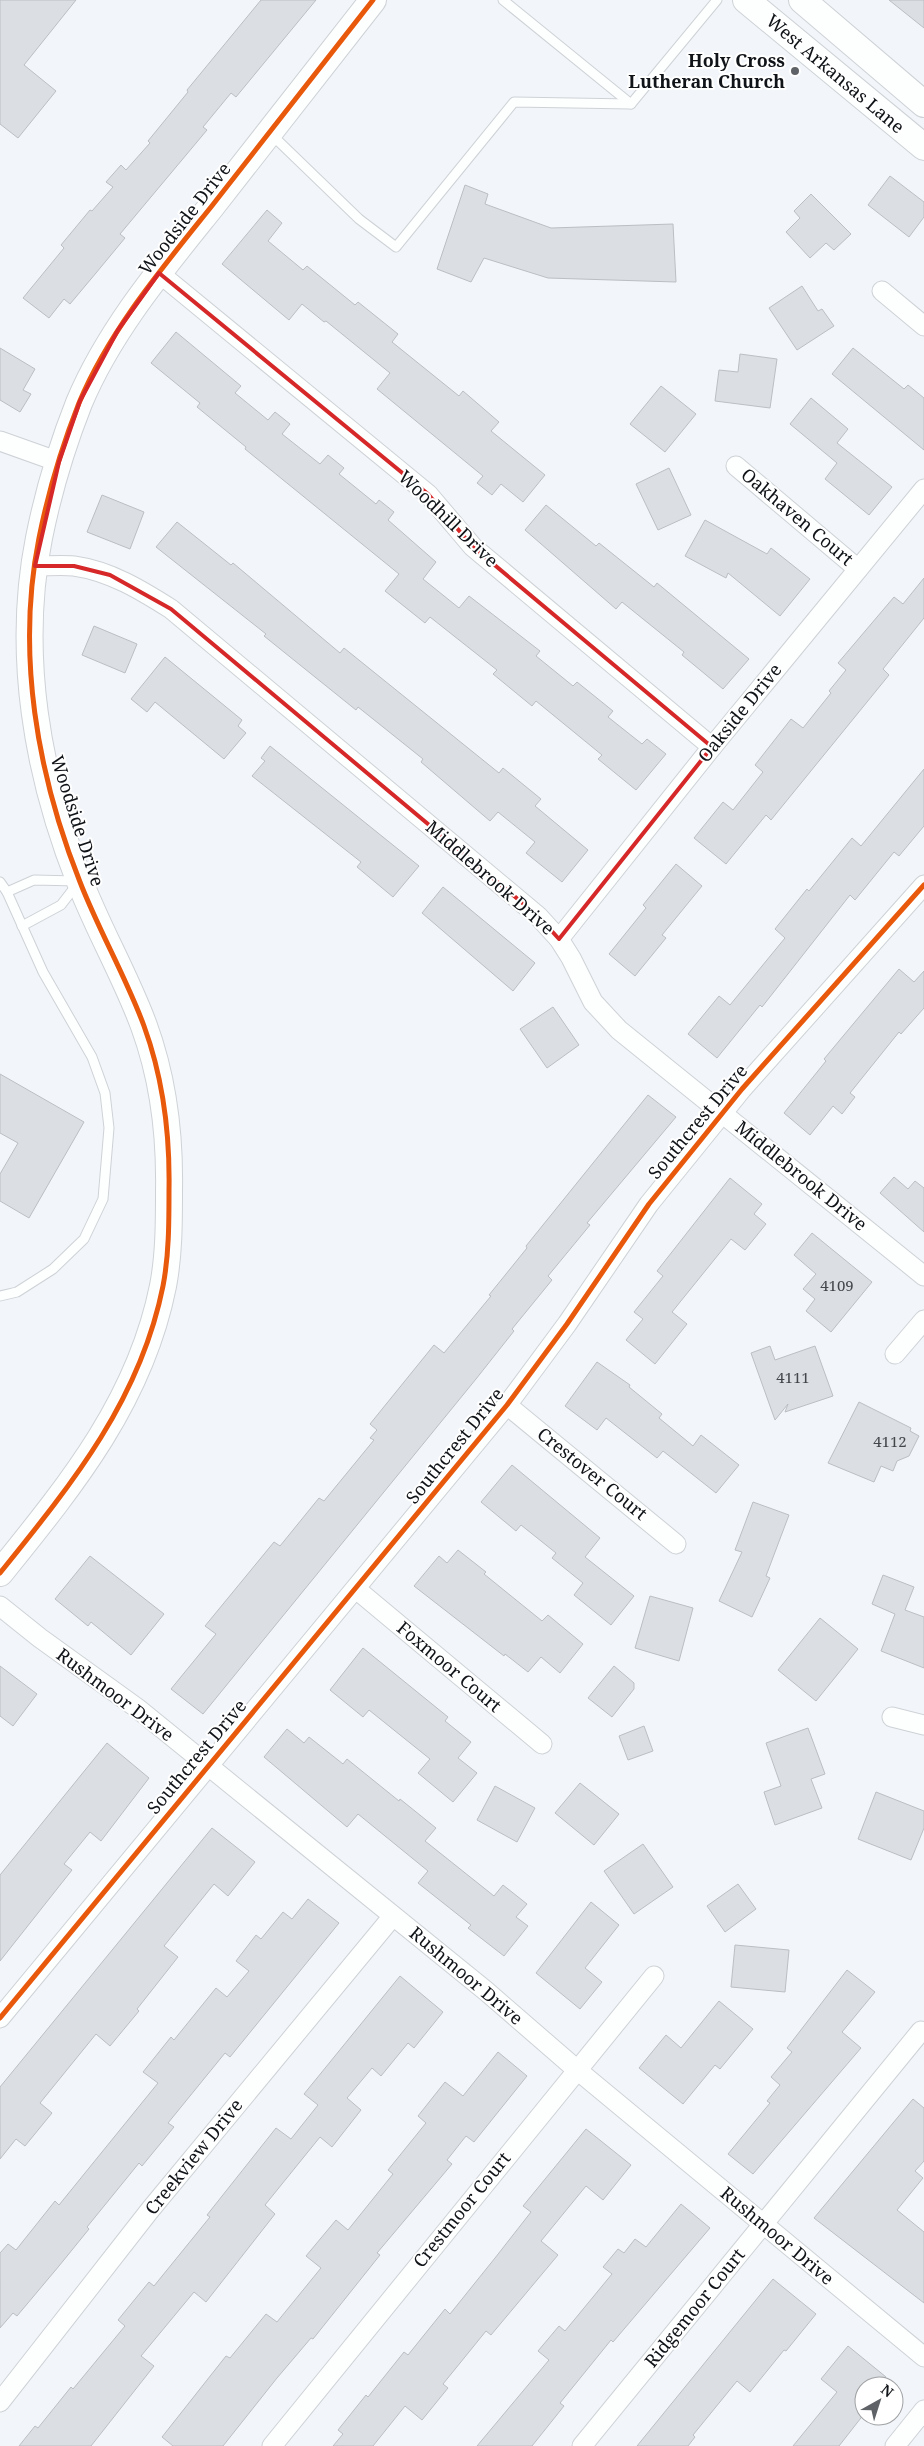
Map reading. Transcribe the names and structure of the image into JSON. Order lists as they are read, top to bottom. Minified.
{"streets":{"street":["West Arkansas Lane","Woodside Drive","Oakhaven Court","Woodhill Drive","Oakside Drive","Middlebrook Drive","Southcrest Drive","Crestover Court","Foxmoor Court","Rushmoor Drive","Creekview Drive","Crestmoor Court","Ridgemoor Court"]},"crossings":[["Woodside Drive","Woodhill Drive"],["Woodside Drive","Middlebrook Drive"],["Oakhaven Court","Oakside Drive"],["Woodhill Drive","Oakside Drive"],["Oakside Drive","Middlebrook Drive"],["Middlebrook Drive","Southcrest Drive"],["Southcrest Drive","Crestover Court"],["Southcrest Drive","Foxmoor Court"],["Southcrest Drive","Rushmoor Drive"],["Rushmoor Drive","Creekview Drive"],["Rushmoor Drive","Crestmoor Court"],["Rushmoor Drive","Ridgemoor Court"]],"places":["Holy Cross Lutheran Church"],"house_numbers":["4109","4111","4112"],"north":"top right"}
